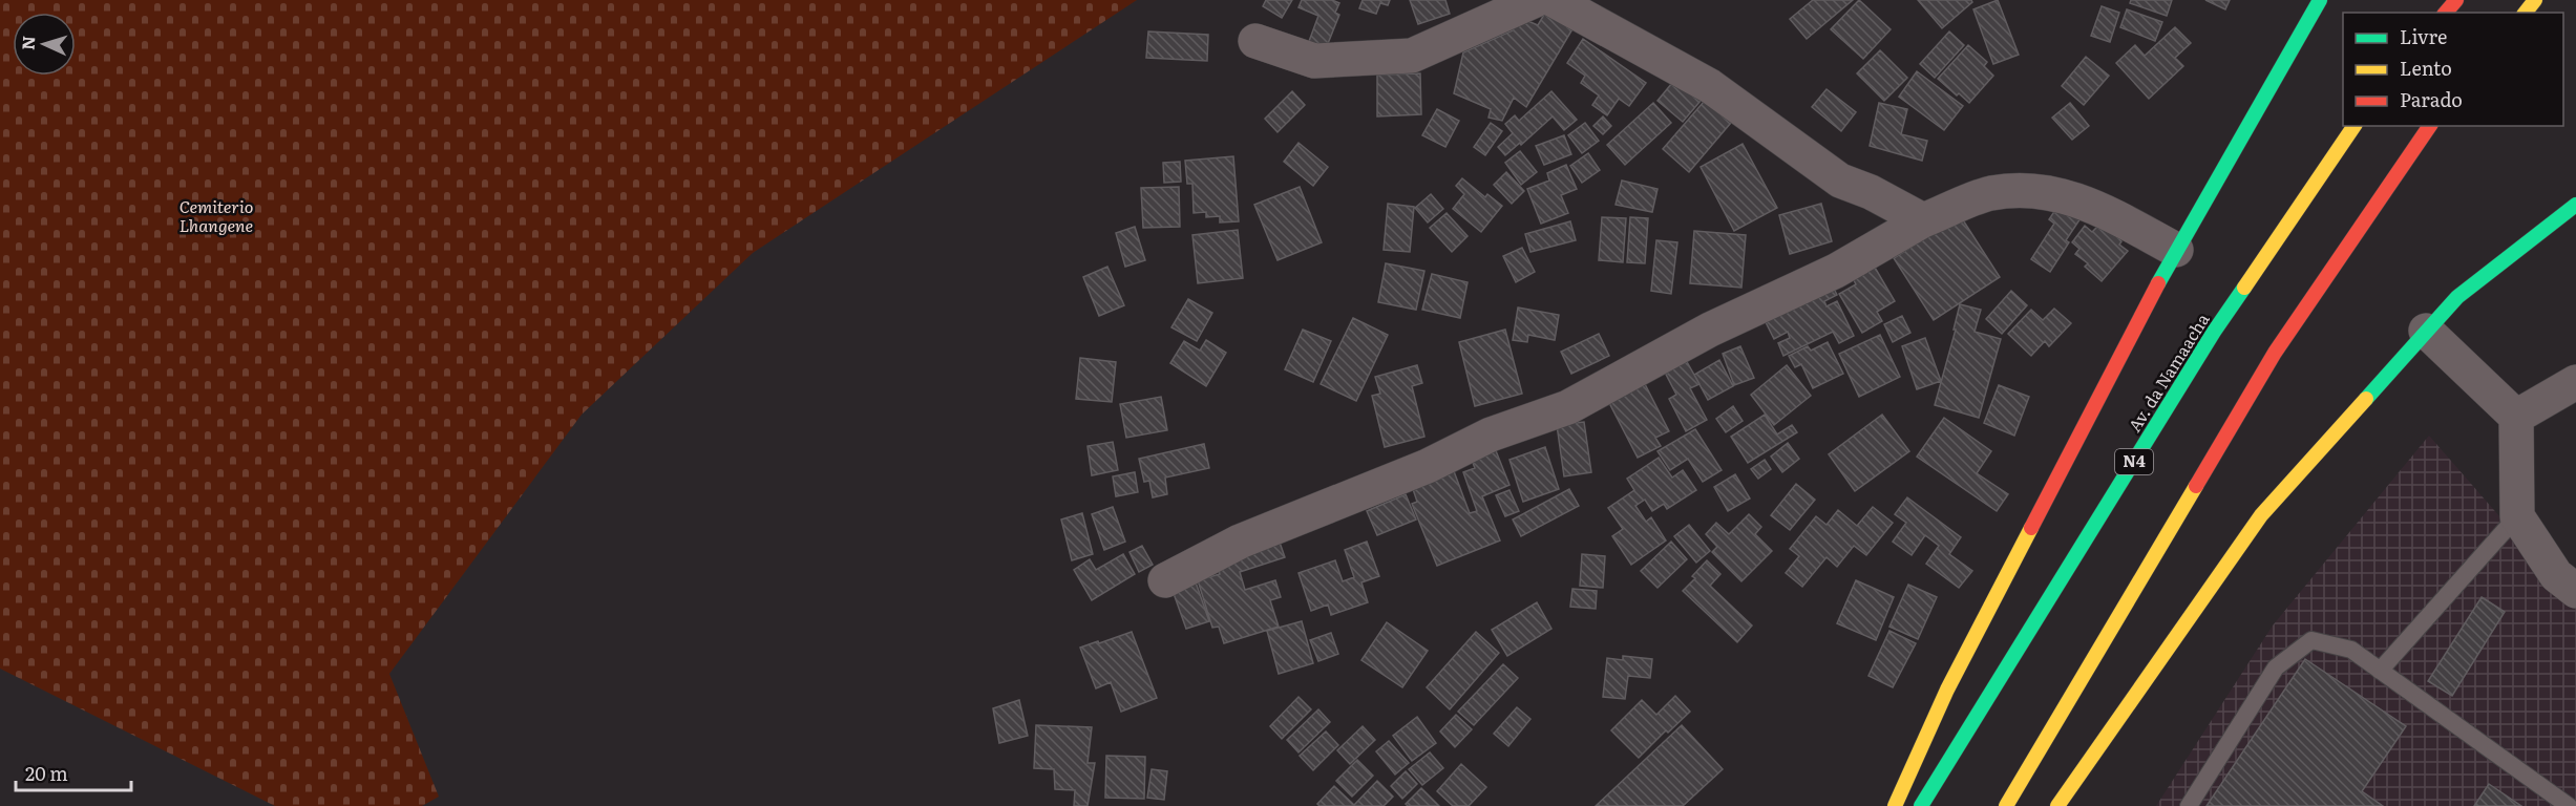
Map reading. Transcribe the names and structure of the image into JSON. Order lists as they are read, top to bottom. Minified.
{"streets":{"highway":["Av. da Namaacha","N4"]},"parks":["Cemiterio Lhangene"],"legend":["Livre","Lento","Parado"],"scale_bar":"20 m","north":"left"}
